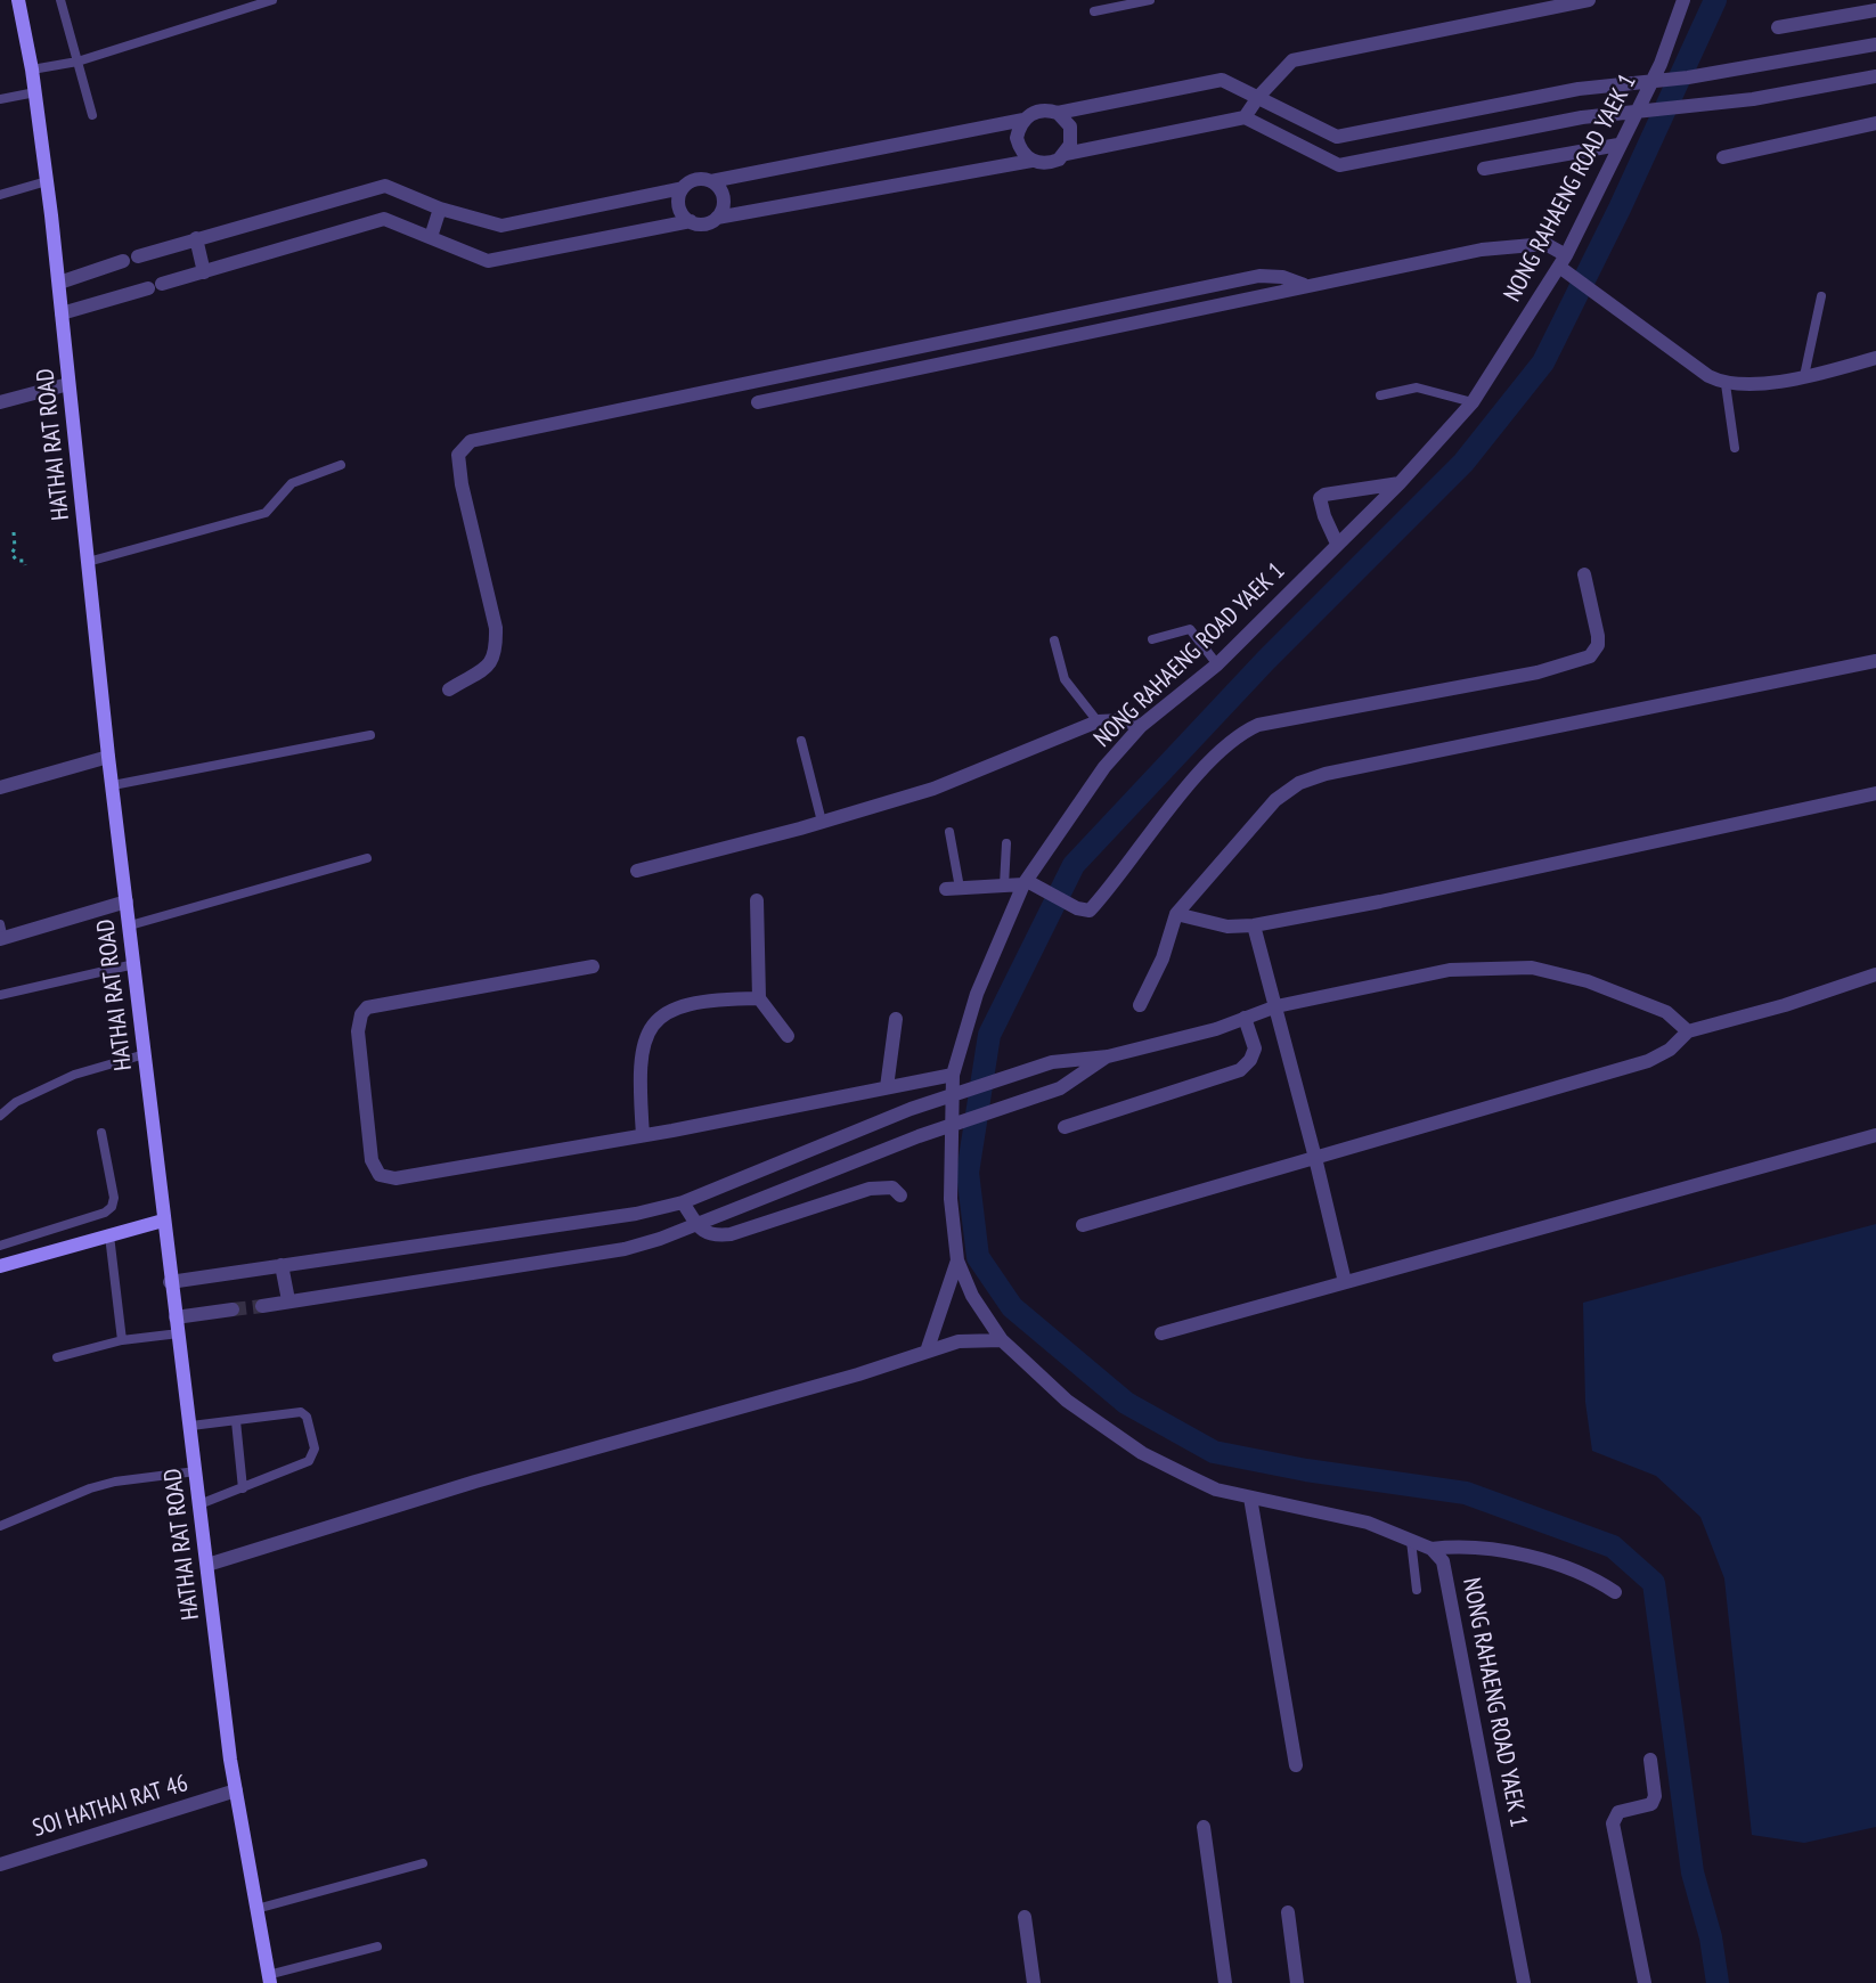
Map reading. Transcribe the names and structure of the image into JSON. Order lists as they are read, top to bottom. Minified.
{"streets":{"main road":["HATHAI RAT ROAD"],"street":["NONG RAHAENG ROAD YAEK 1","SOI HATHAI RAT 46"]},"crossings":[["HATHAI RAT ROAD","SOI HATHAI RAT 46"]]}
